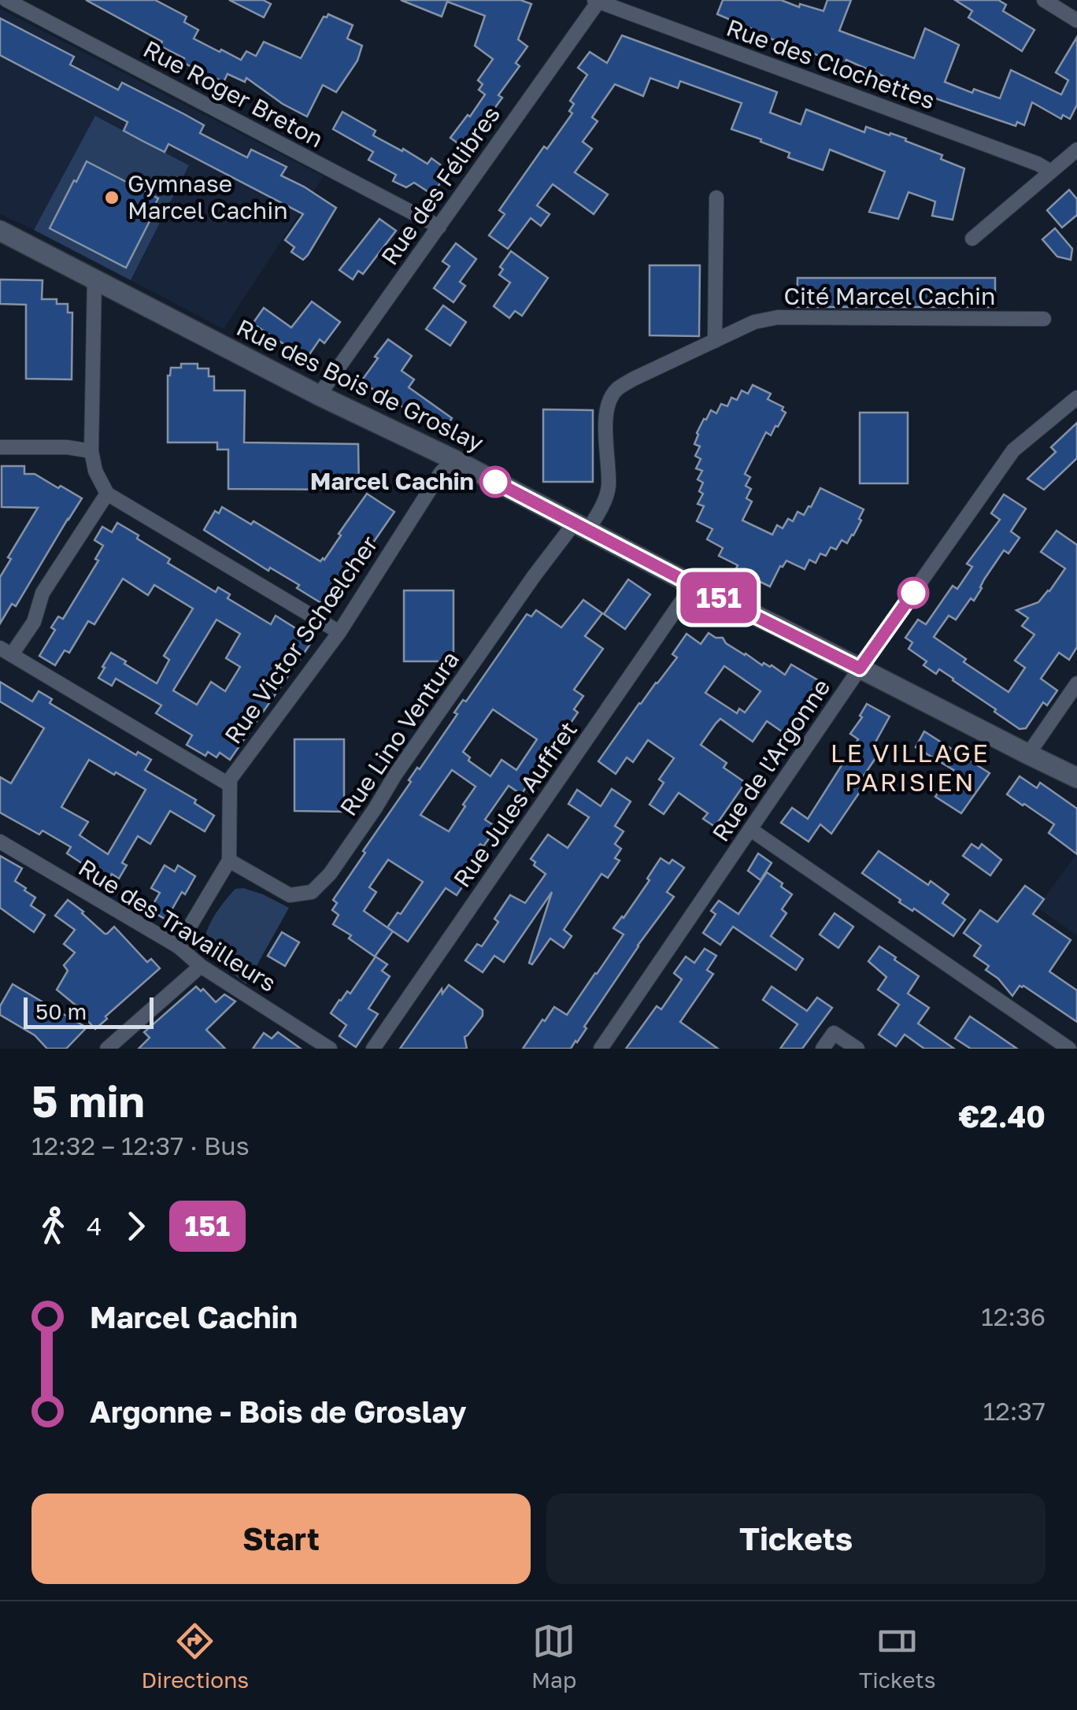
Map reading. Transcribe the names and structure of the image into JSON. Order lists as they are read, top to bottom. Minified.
{"streets":{"street":["Rue des Clochettes","Rue Roger Breton","Rue des Félibres","Cité Marcel Cachin","Rue des Bois de Groslay","Rue Victor Schœlcher","Rue Lino Ventura","Rue de l'Argonne","Rue Jules Auffret","Rue des Travailleurs"]},"crossings":[["Rue des Clochettes","Rue des Félibres"],["Rue Roger Breton","Rue des Félibres"],["Rue des Félibres","Rue des Bois de Groslay"],["Cité Marcel Cachin","Rue des Bois de Groslay"],["Cité Marcel Cachin","Rue Lino Ventura"],["Rue des Bois de Groslay","Rue Victor Schœlcher"],["Rue des Bois de Groslay","Rue Lino Ventura"],["Rue des Bois de Groslay","Rue de l'Argonne"],["Rue des Bois de Groslay","Rue Jules Auffret"]],"districts":["LE VILLAGE PARISIEN"],"places":["Gymnase Marcel Cachin","Marcel Cachin"],"lines":["bus line 151"],"scale_bar":"50 m","page":{"on_map":"151","scale":"50 m","heading":["5 min","12:32 – 12:37 · Bus","€2.40"],"legs":["4","151"],"list":[{"name":"Marcel Cachin","value":"12:36"},{"name":"Argonne - Bois de Groslay","value":"12:37"}],"buttons":["Start","Tickets"],"tabs":["Directions","Map","Tickets"]}}
